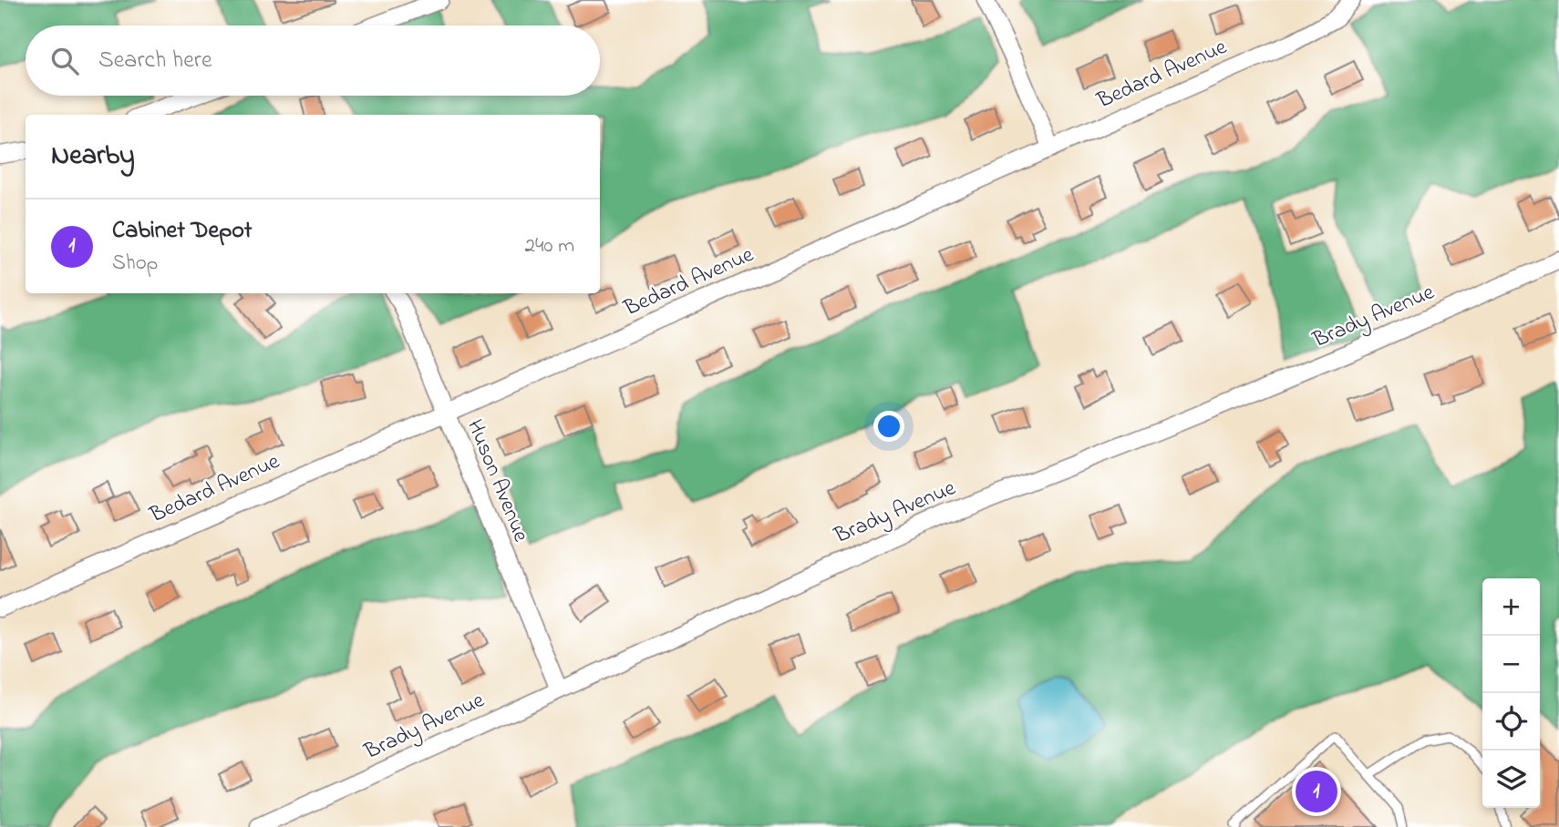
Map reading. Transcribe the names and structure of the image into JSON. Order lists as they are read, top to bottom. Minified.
{"streets":{"street":["Bedard Avenue","Brady Avenue","Huson Avenue"]},"crossings":[["Bedard Avenue","Huson Avenue"],["Brady Avenue","Huson Avenue"]],"page":{"search":"Search here","heading":"Nearby","list":[{"mark":"1","name":"Cabinet Depot","note":"Shop","value":"240 m"}],"map_buttons":["+","−"],"pins":"1"}}
